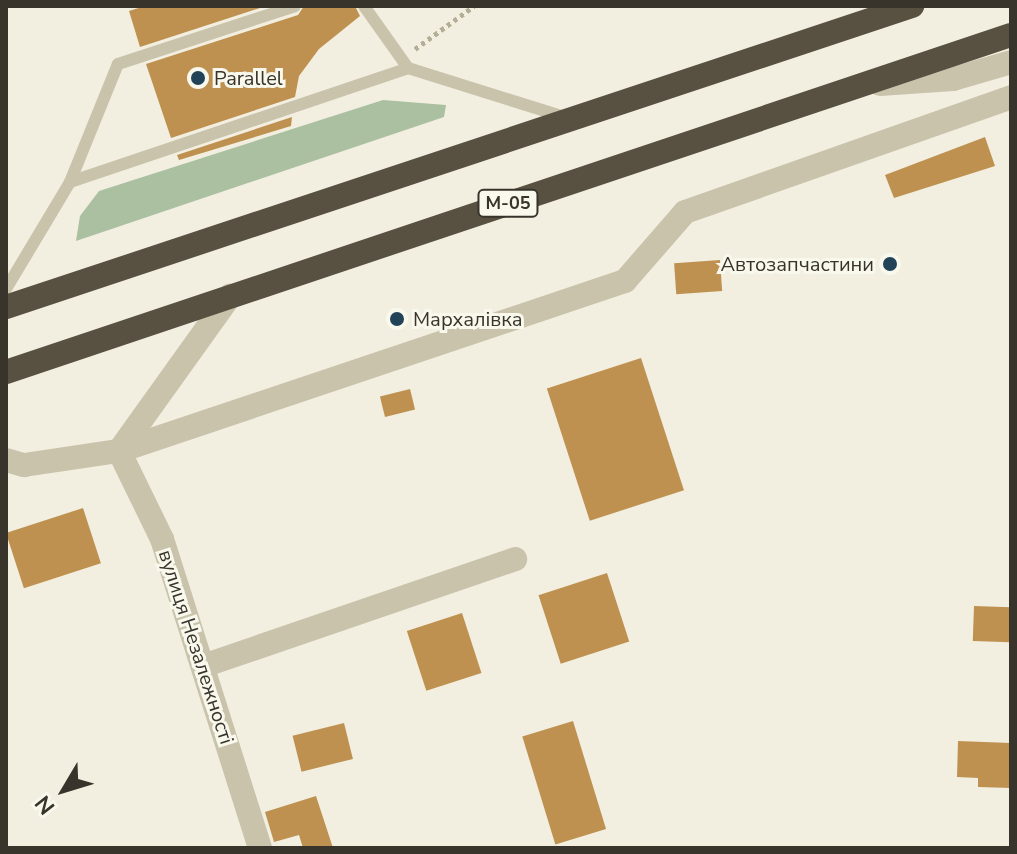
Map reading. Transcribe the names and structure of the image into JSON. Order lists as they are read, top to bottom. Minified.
{"streets":{"highway":["М-05"],"street":["вулиця Незалежності"]},"places":["Parallel","Автозапчастини","Мархалівка"],"north":"bottom left"}
